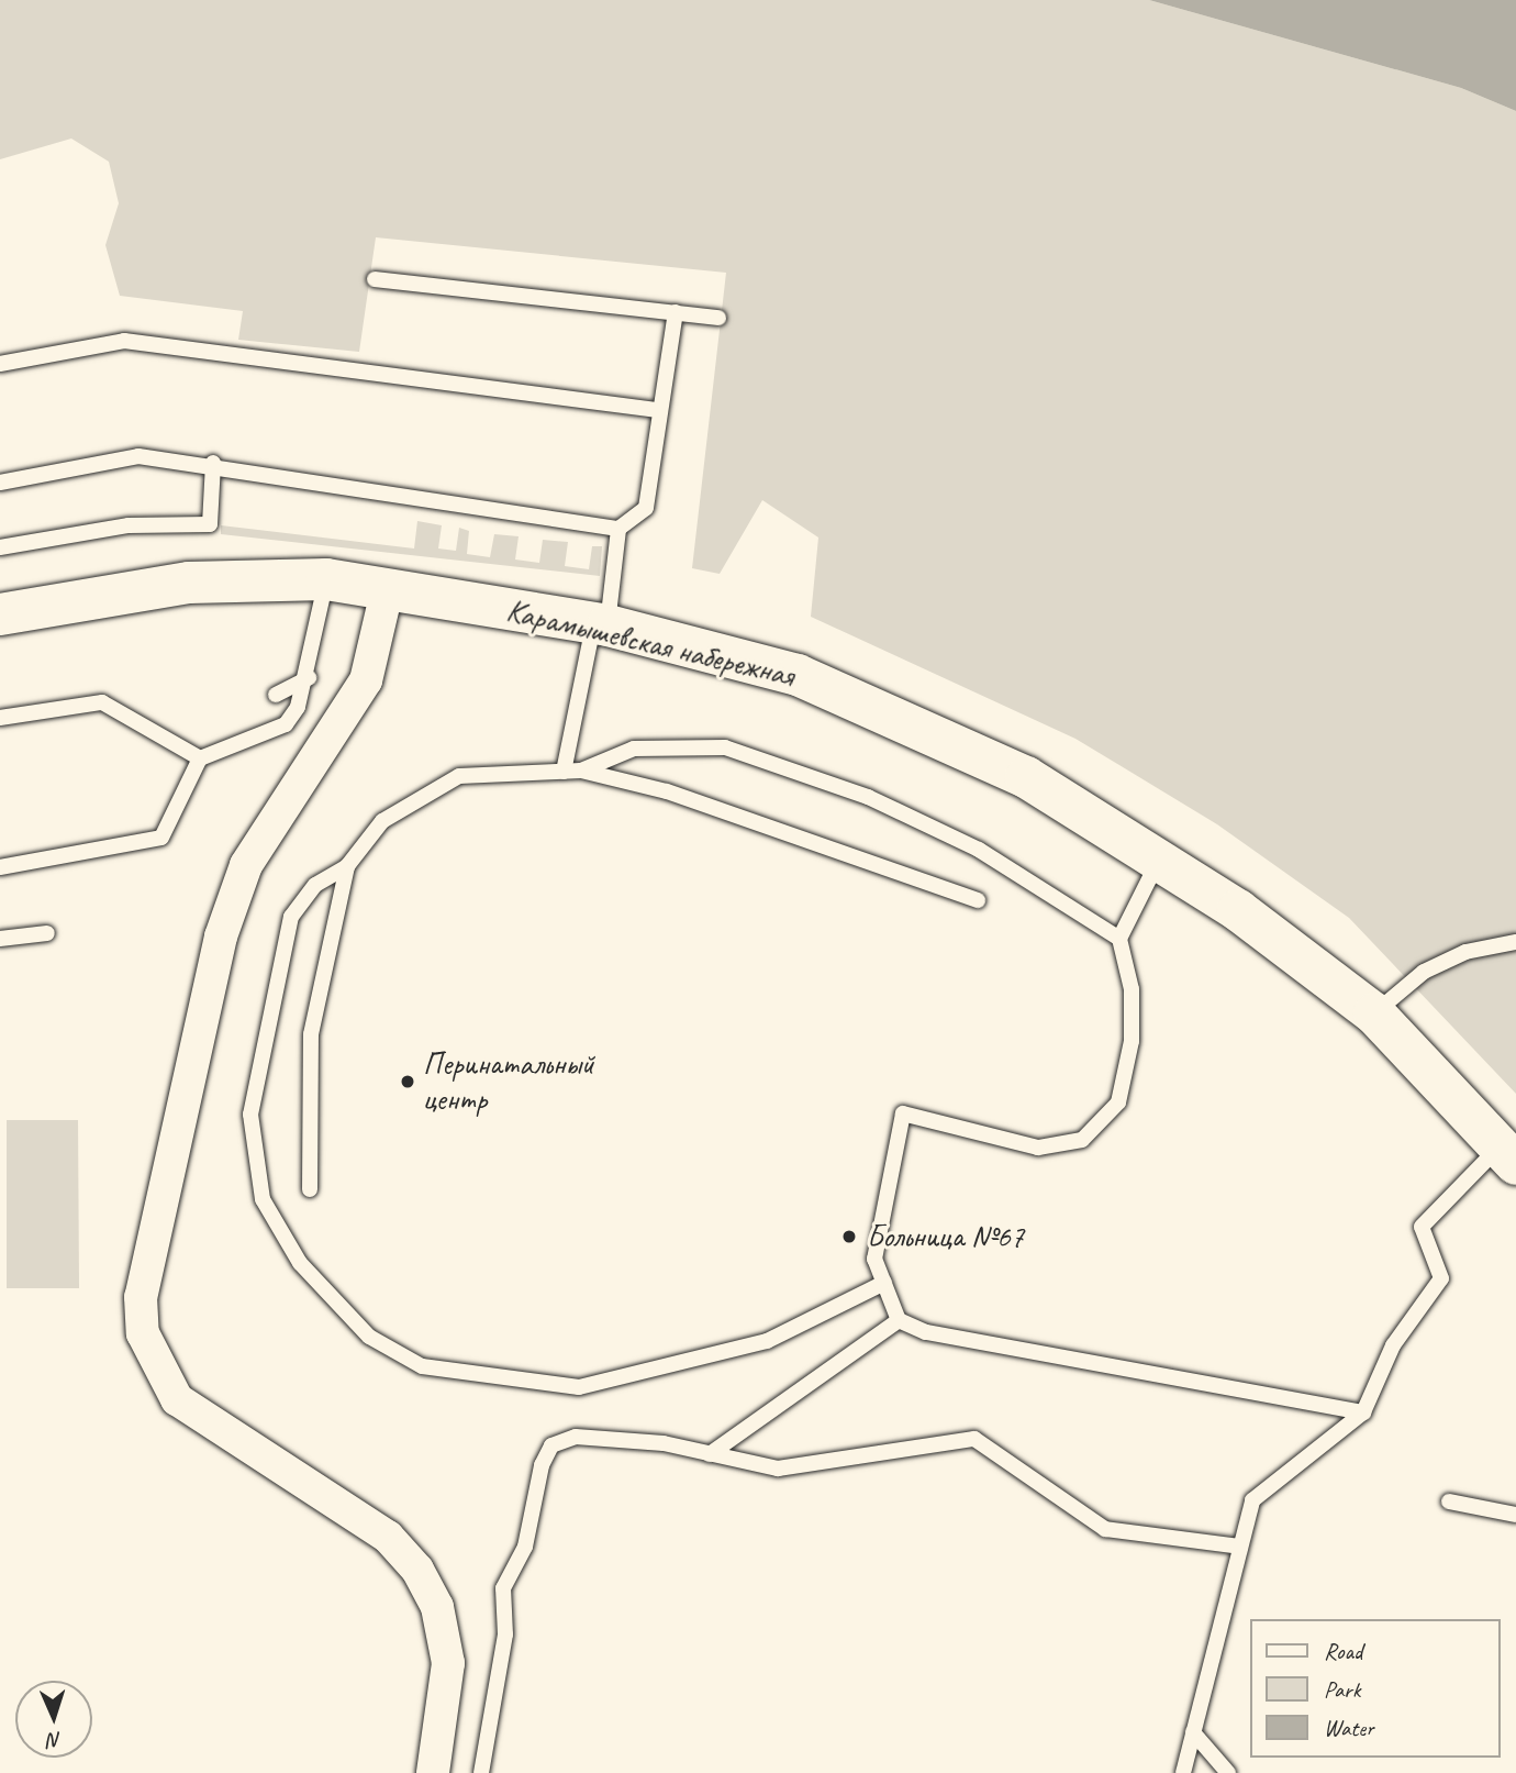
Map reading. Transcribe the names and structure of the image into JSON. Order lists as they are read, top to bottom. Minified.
{"streets":{"street":["Карамышевская набережная"]},"places":["Перинатальный центр","Больница №67"],"legend":["Road","Park","Water"],"north":"bottom"}
